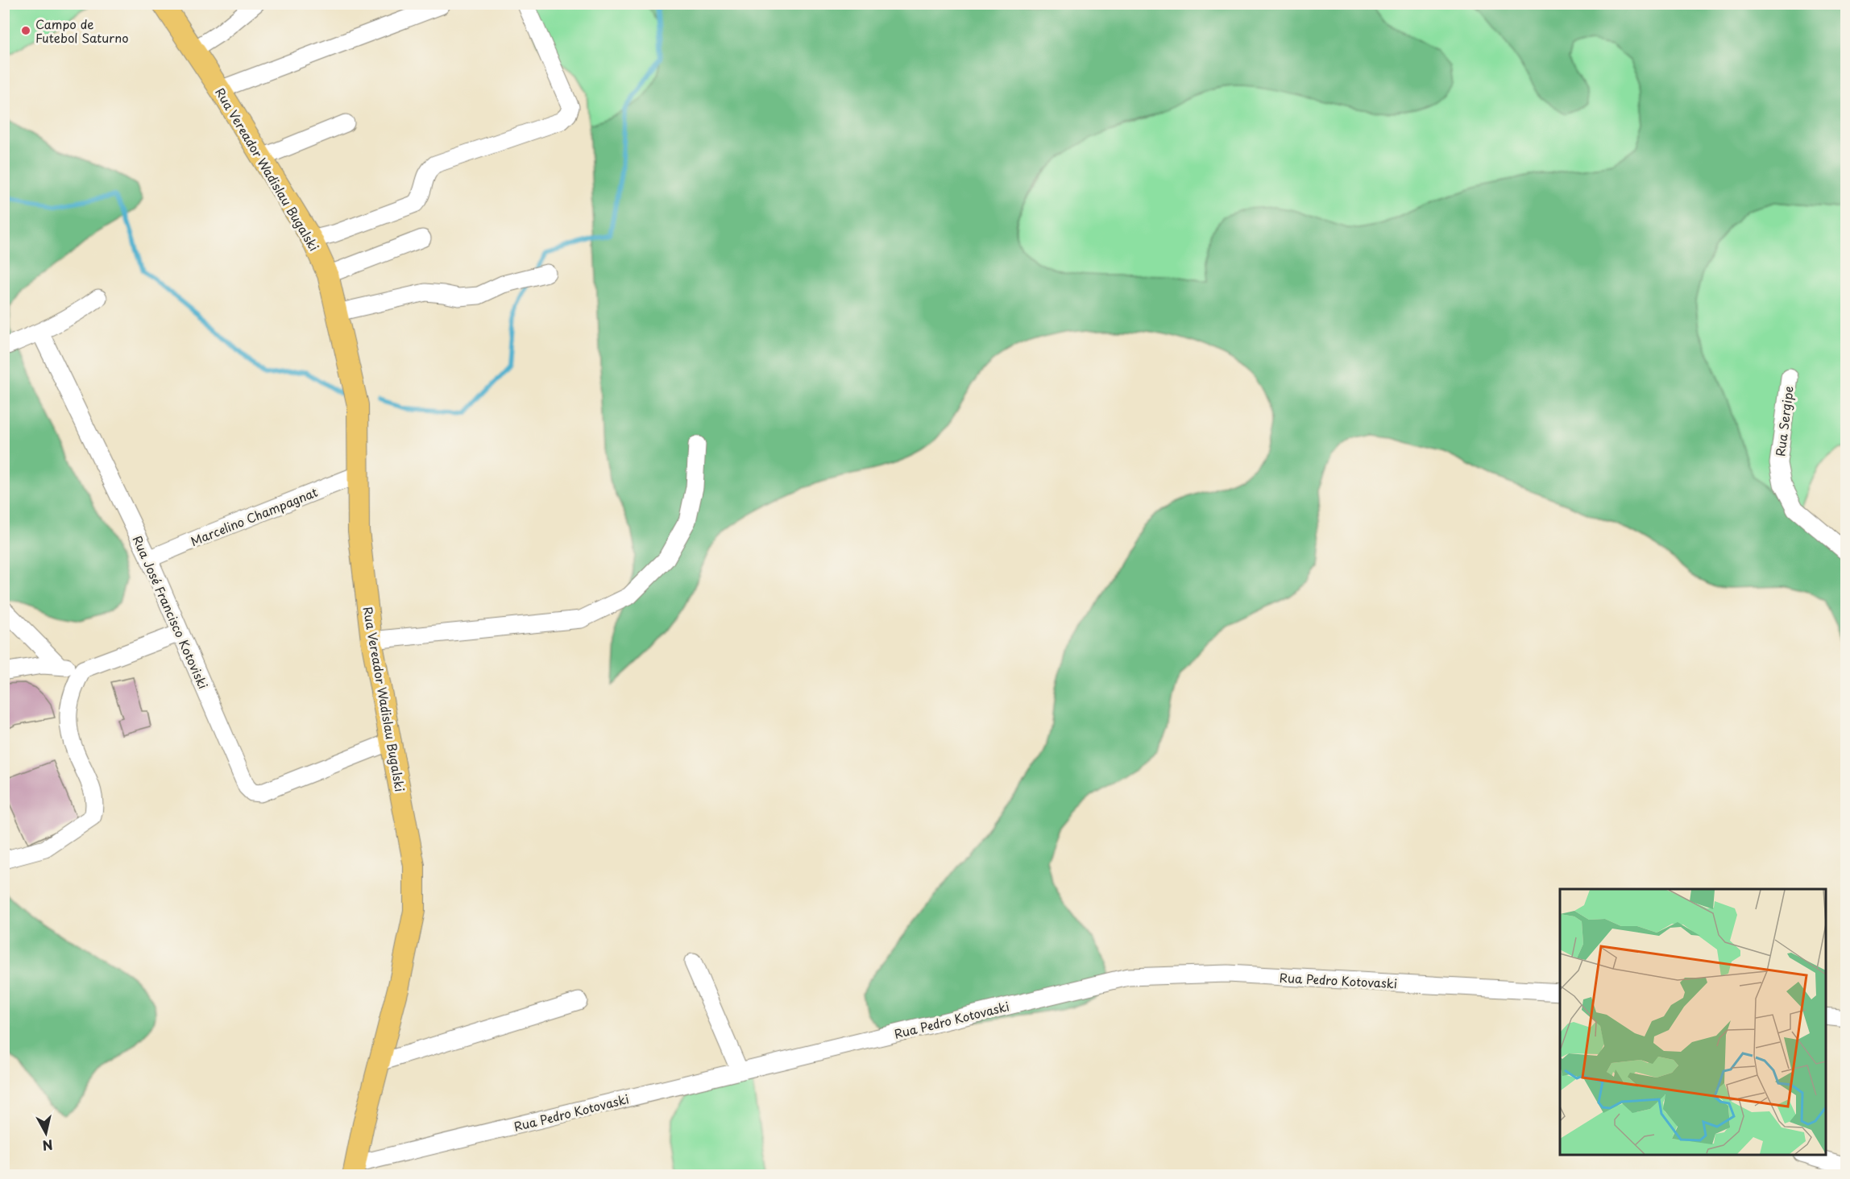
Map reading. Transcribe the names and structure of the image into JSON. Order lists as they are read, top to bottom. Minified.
{"streets":{"main road":["Rua Vereador Wadislau Bugalski"],"street":["Rua Sergipe","Marcelino Champagnat","Rua José Francisco Kotoviski","Rua Pedro Kotovaski"]},"crossings":[["Rua Vereador Wadislau Bugalski","Marcelino Champagnat"],["Rua Vereador Wadislau Bugalski","Rua José Francisco Kotoviski"],["Rua Vereador Wadislau Bugalski","Rua Pedro Kotovaski"],["Marcelino Champagnat","Rua José Francisco Kotoviski"]],"places":["Campo de Futebol Saturno"],"north":"bottom"}
